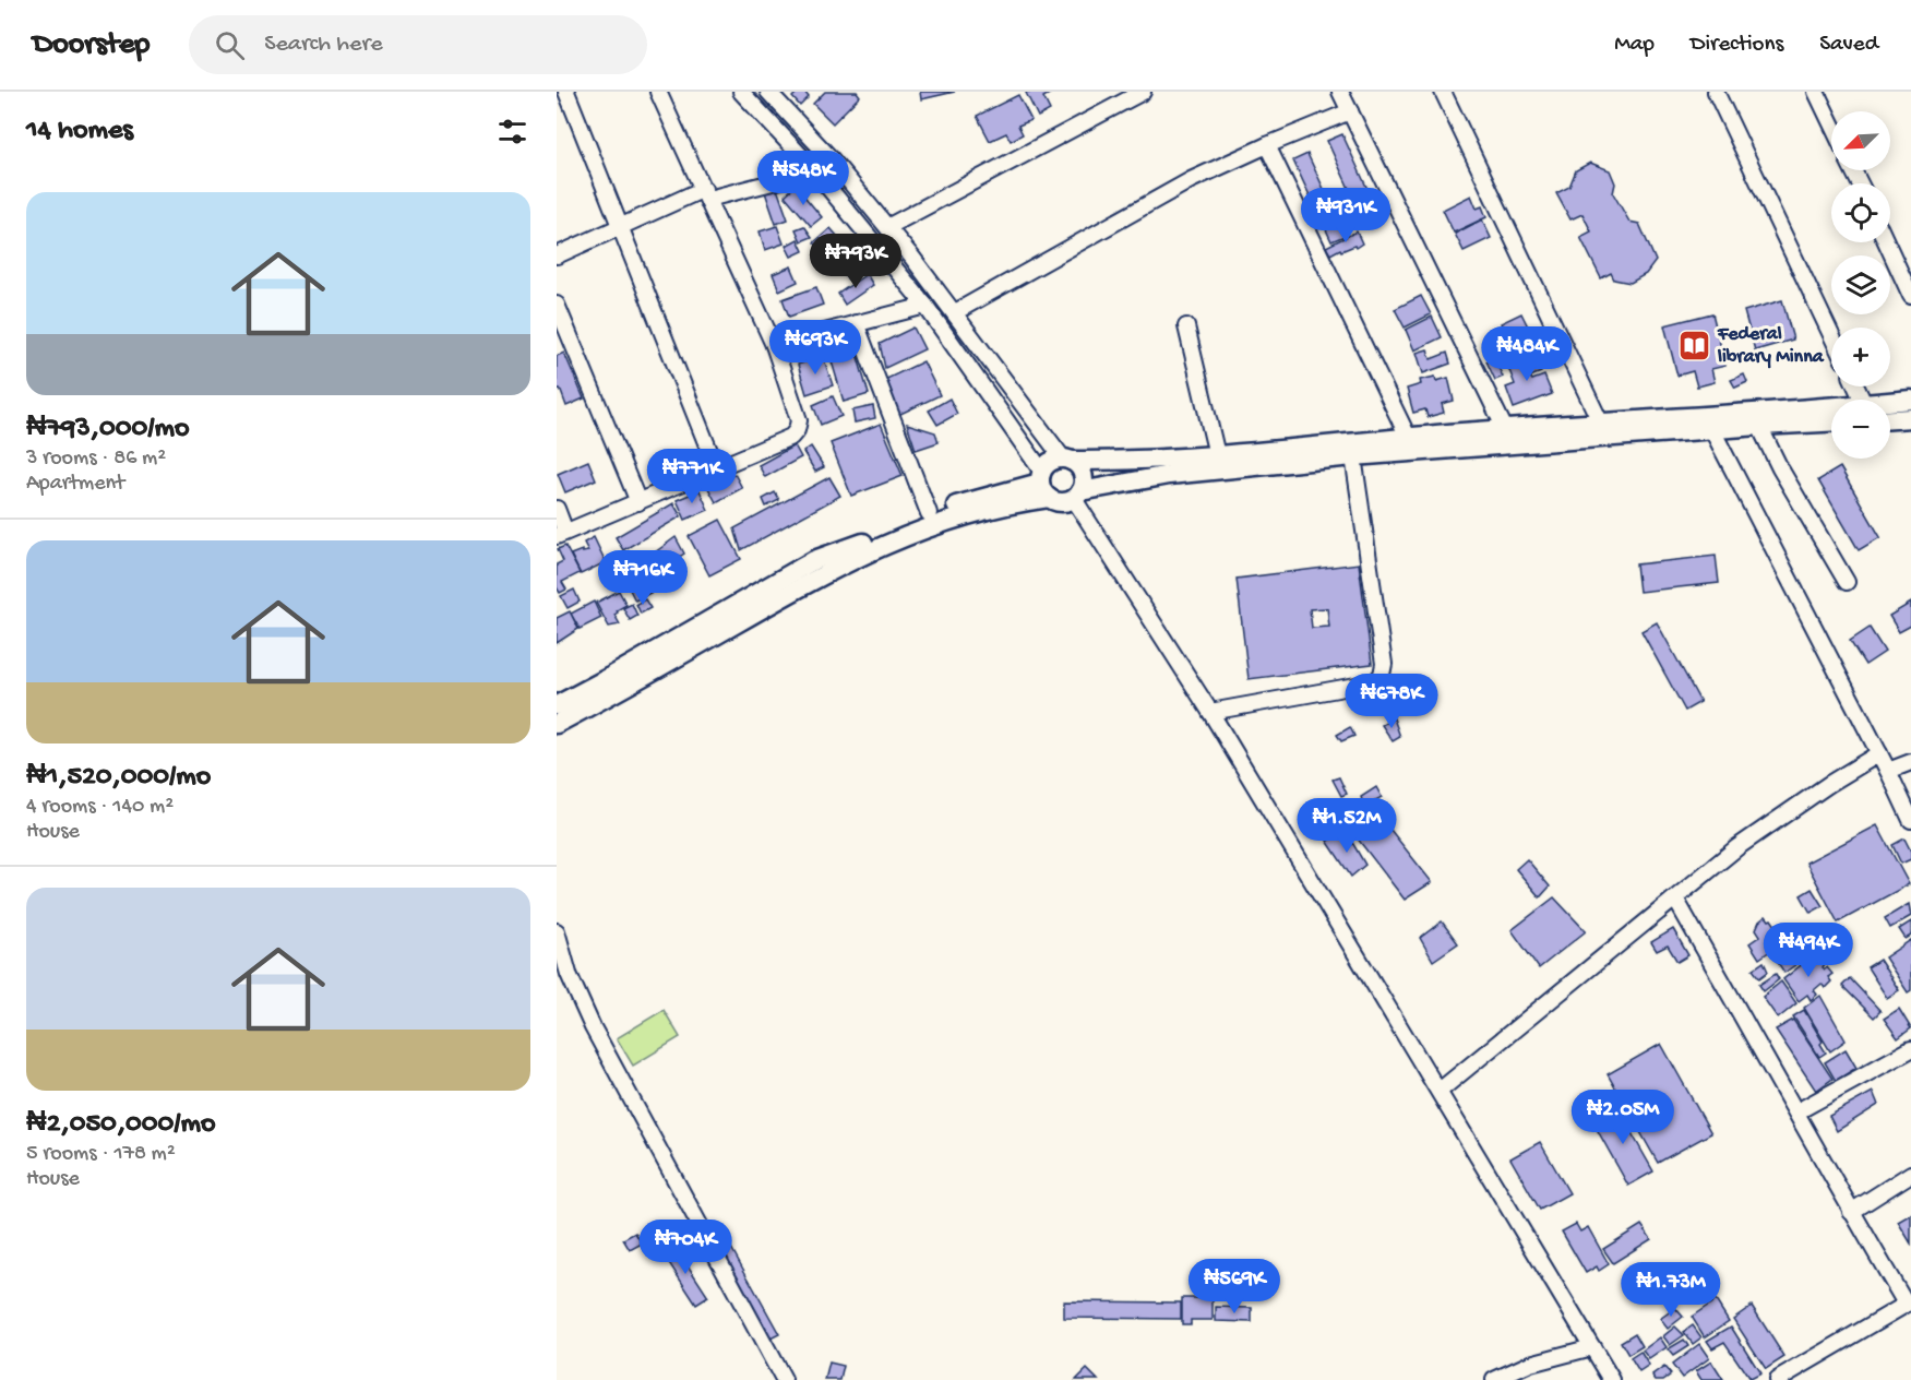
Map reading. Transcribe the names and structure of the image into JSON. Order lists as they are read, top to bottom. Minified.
{"places":{"library":["Federal library Minna"]},"north":"bottom left","page":{"header":"Doorstep","search":"Search here","nav":["Map","Directions","Saved"],"heading":"14 homes","map_buttons":["+","−"],"price":["₦548K","₦931K","₦793K","₦693K","₦484K","₦771K","₦716K","₦678K","₦1.52M","₦494K","₦2.05M","₦704K","₦569K","₦1.73M"],"list":[{"name":"₦793,000/mo","note":"3 rooms · 86 m² · Apartment"},{"name":"₦1,520,000/mo","note":"4 rooms · 140 m² · House"},{"name":"₦2,050,000/mo","note":"5 rooms · 178 m² · House"}]}}
